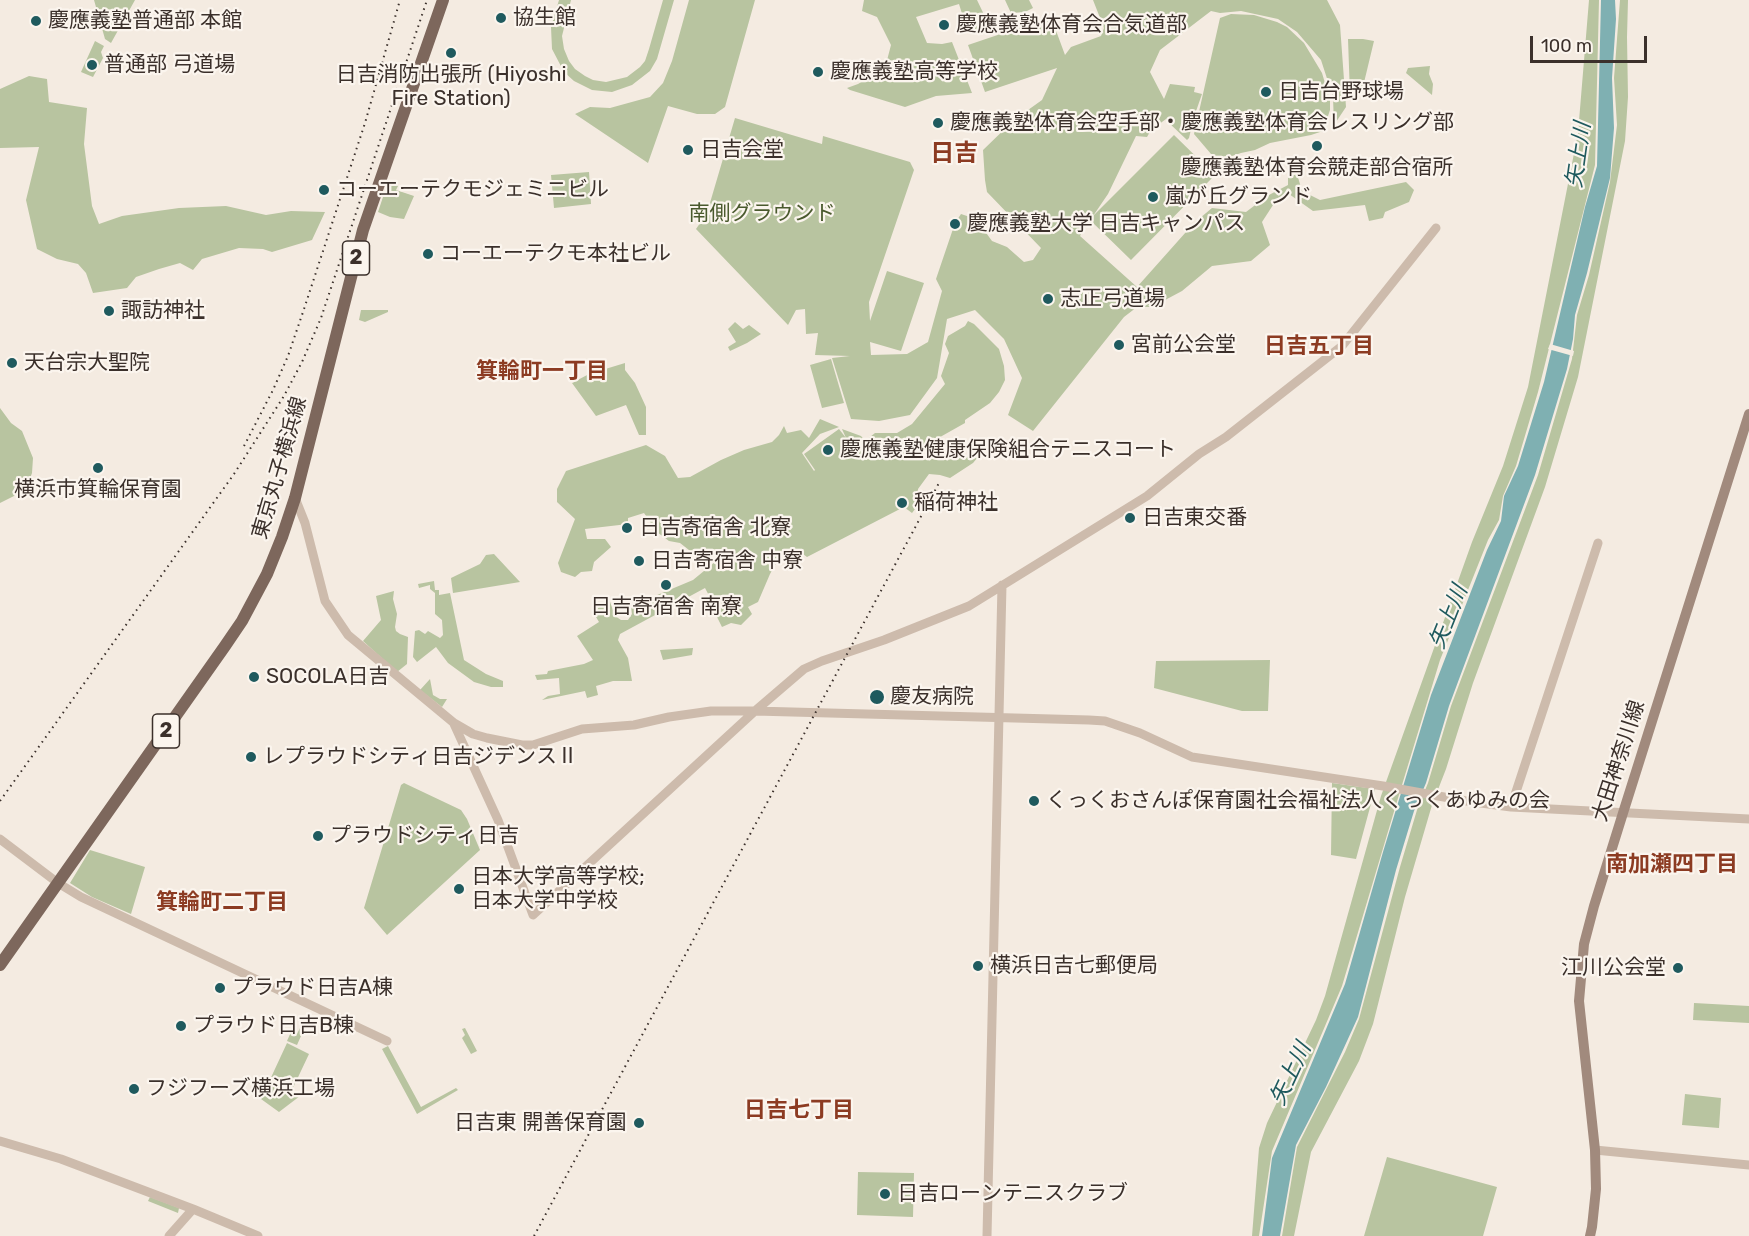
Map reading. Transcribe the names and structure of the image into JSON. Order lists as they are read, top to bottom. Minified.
{"streets":{"main road":["2","東京丸子横浜線","大田神奈川線"]},"districts":["日吉","日吉五丁目","箕輪町一丁目","南加瀬四丁目","箕輪町二丁目","日吉七丁目"],"water":["矢上川"],"parks":["南側グラウンド"],"places":["協生館","慶應義塾普通部 本館","慶應義塾体育会合気道部","日吉消防出張所 (Hiyoshi Fire Station)","普通部 弓道場","慶應義塾高等学校","日吉台野球場","慶應義塾体育会空手部・慶應義塾体育会レスリング部","慶應義塾体育会競走部合宿所","日吉会堂","コーエーテクモジェミニビル","嵐が丘グランド","慶應義塾大学 日吉キャンパス","コーエーテクモ本社ビル","志正弓道場","諏訪神社","宮前公会堂","天台宗大聖院","慶應義塾健康保険組合テニスコート","横浜市箕輪保育園","稲荷神社","日吉東交番","日吉寄宿舎 北寮","日吉寄宿舎 中寮","日吉寄宿舎 南寮","SOCOLA日吉","慶友病院","レプラウドシティ日吉ジデンスⅡ","くっくおさんぽ保育園社会福祉法人くっくあゆみの会","プラウドシティ日吉","日本大学高等学校; 日本大学中学校","横浜日吉七郵便局","江川公会堂","プラウド日吉A棟","プラウド日吉B棟","フジフーズ横浜工場","日吉東 開善保育園","日吉ローンテニスクラブ"],"scale_bar":"100 m"}
